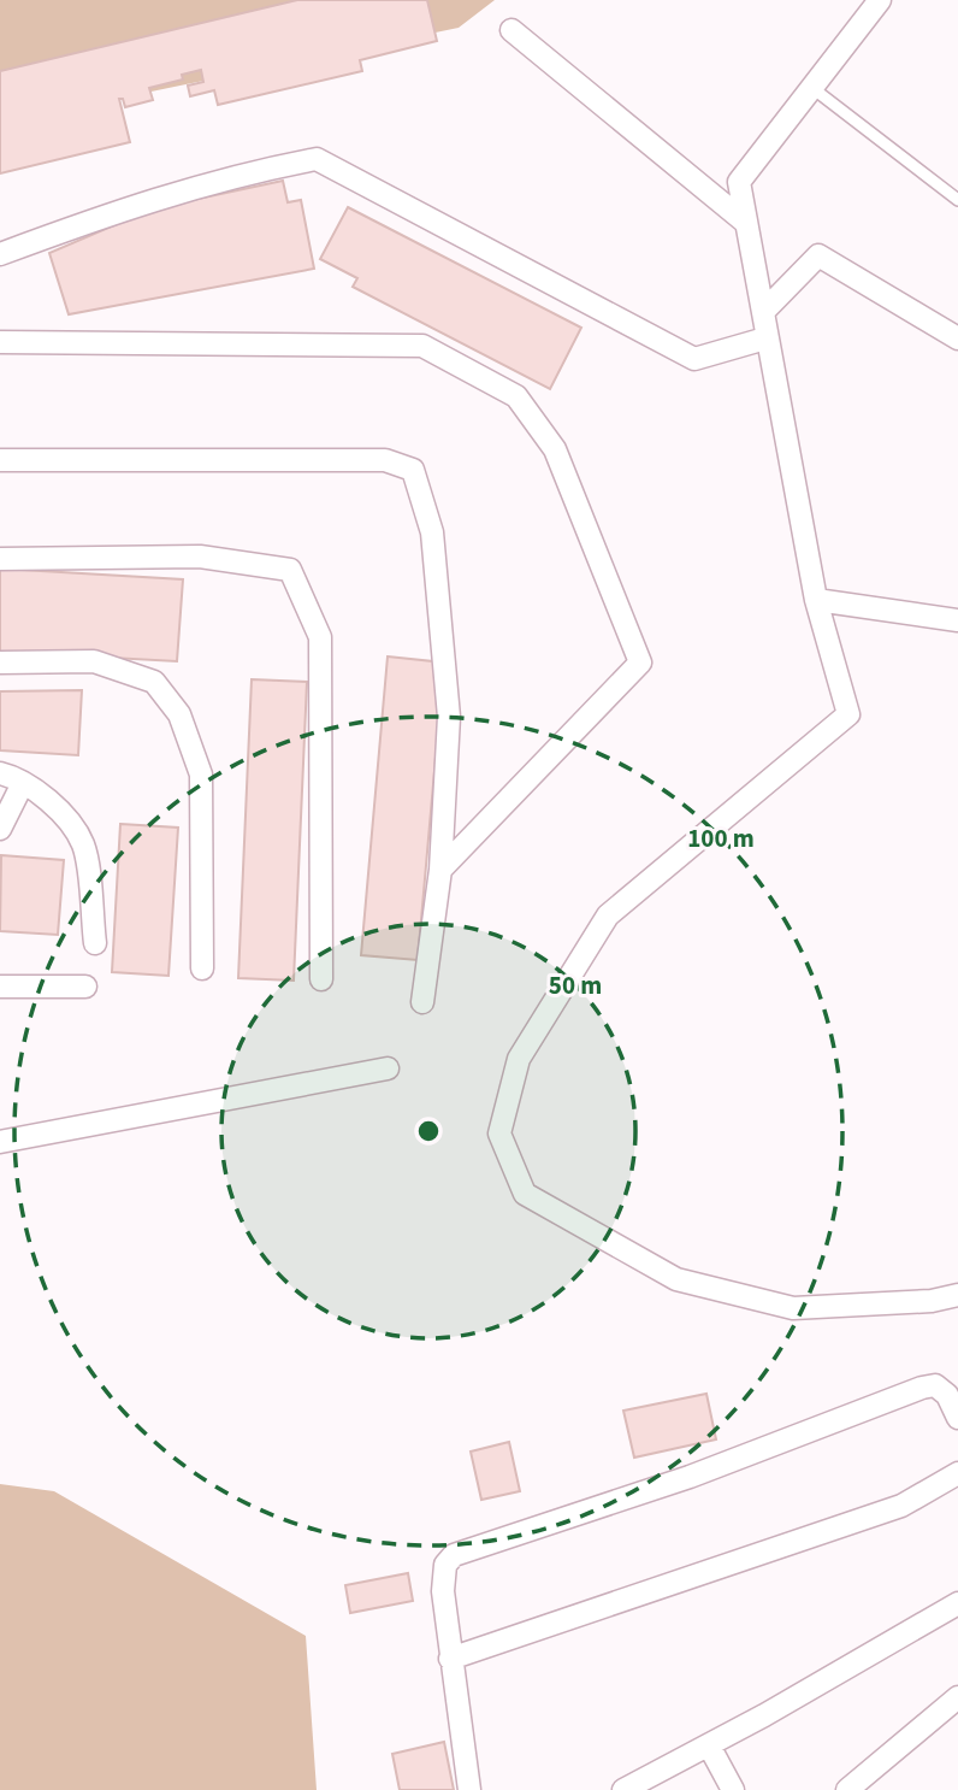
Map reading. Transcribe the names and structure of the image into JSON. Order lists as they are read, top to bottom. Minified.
{"rings":["100 m","50 m"]}
